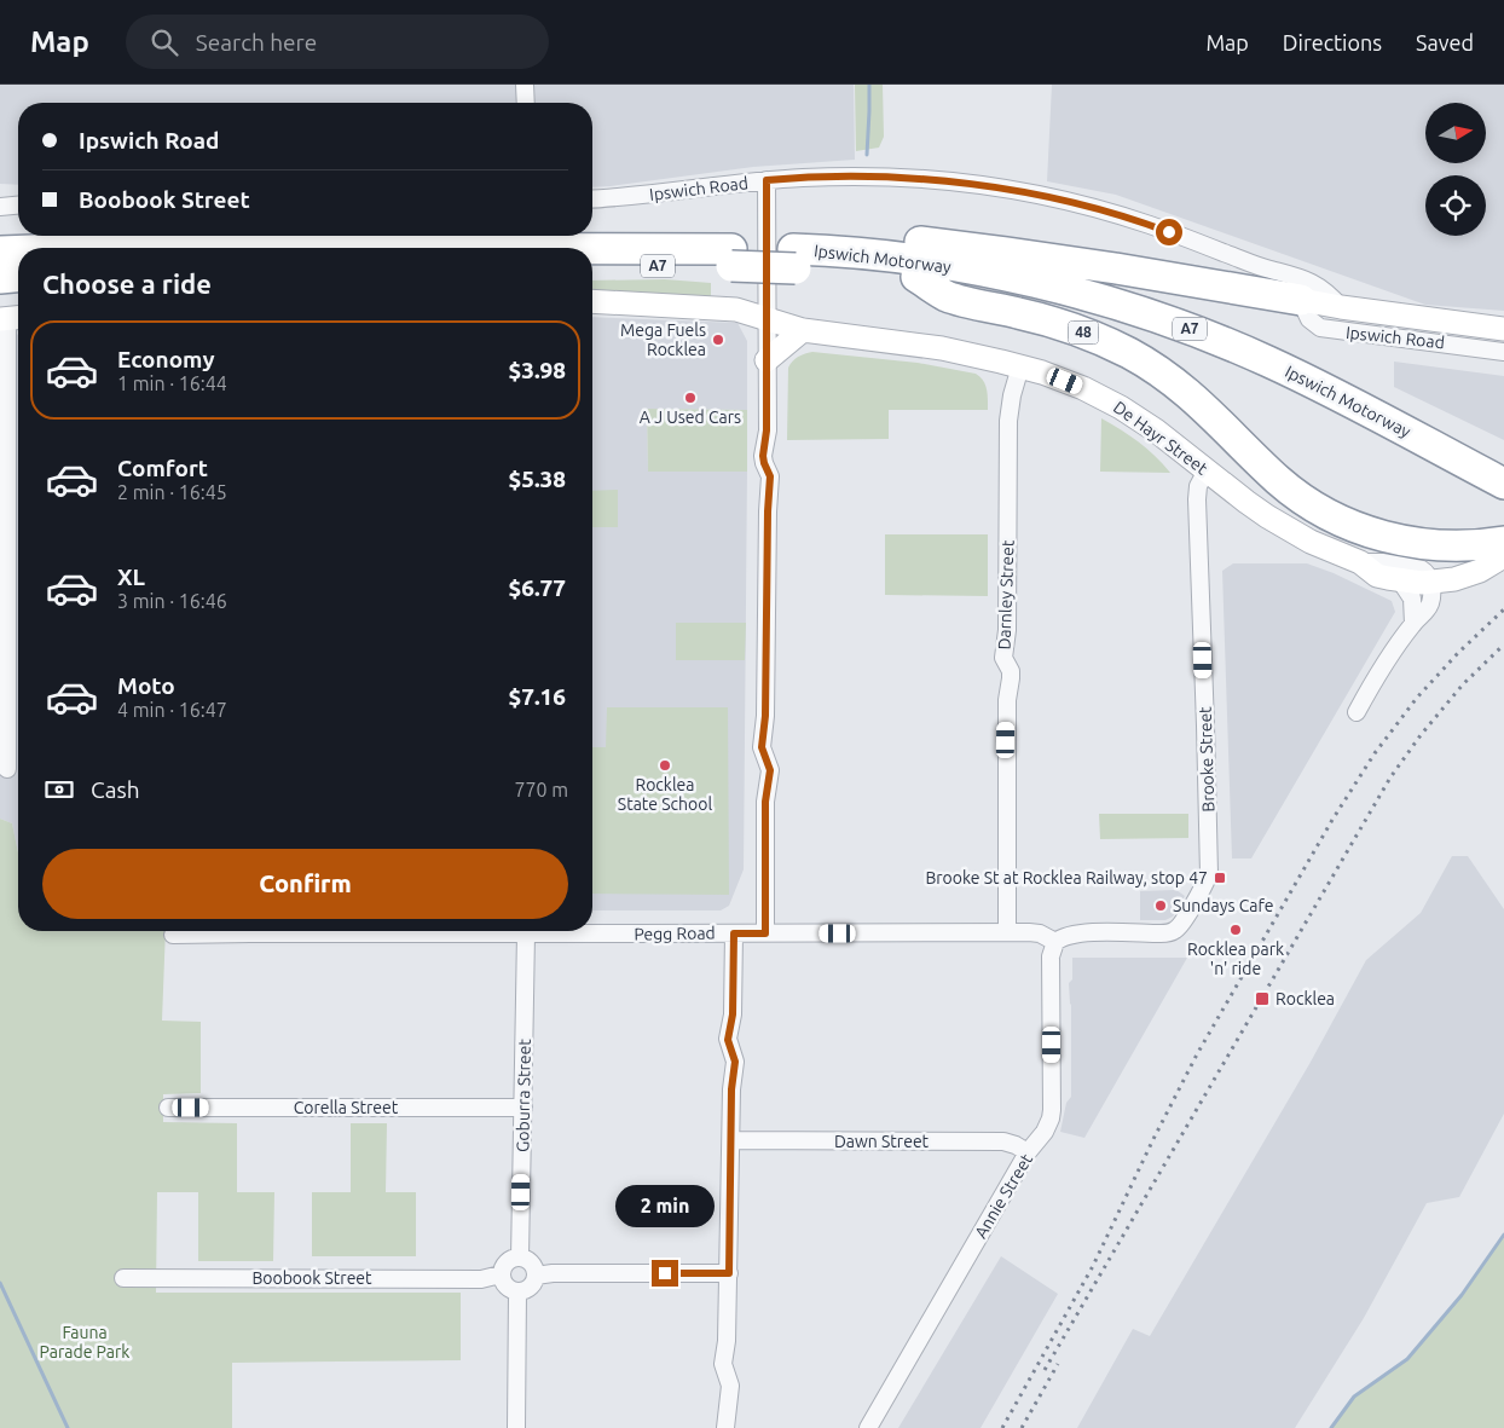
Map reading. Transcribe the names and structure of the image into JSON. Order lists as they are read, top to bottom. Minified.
{"streets":{"highway":["Ipswich Motorway","A7","48"],"street":["Ipswich Road","De Hayr Street","Darnley Street","Brooke Street","Pegg Road","Goburra Street","Corella Street","Dawn Street","Annie Street","Boobook Street"]},"crossings":[["Ipswich Motorway","48"],["De Hayr Street","Darnley Street"],["De Hayr Street","Brooke Street"],["Darnley Street","Pegg Road"],["Brooke Street","Pegg Road"],["Brooke Street","Annie Street"],["Pegg Road","Annie Street"],["Goburra Street","Corella Street"],["Goburra Street","Boobook Street"],["Dawn Street","Annie Street"]],"parks":["Fauna Parade Park"],"places":{"other":["Mega Fuels Rocklea","A J Used Cars","Rocklea State School","Sundays Cafe","Rocklea park 'n' ride"],"transit":["Brooke St at Rocklea Railway, stop 47","Rocklea"]},"north":"right","page":{"header":"Map","search":"Search here","nav":["Map","Directions","Saved"],"banner":["Ipswich Road","Boobook Street"],"heading":"Choose a ride","list":[{"name":"Economy","note":"1 min · 16:44","value":"$3.98"},{"name":"Comfort","note":"2 min · 16:45","value":"$5.38"},{"name":"XL","note":"3 min · 16:46","value":"$6.77"},{"name":"Moto","note":"4 min · 16:47","value":"$7.16"}],"pay":["Cash","770 m"],"buttons":"Confirm","bubble":"2 min"}}
